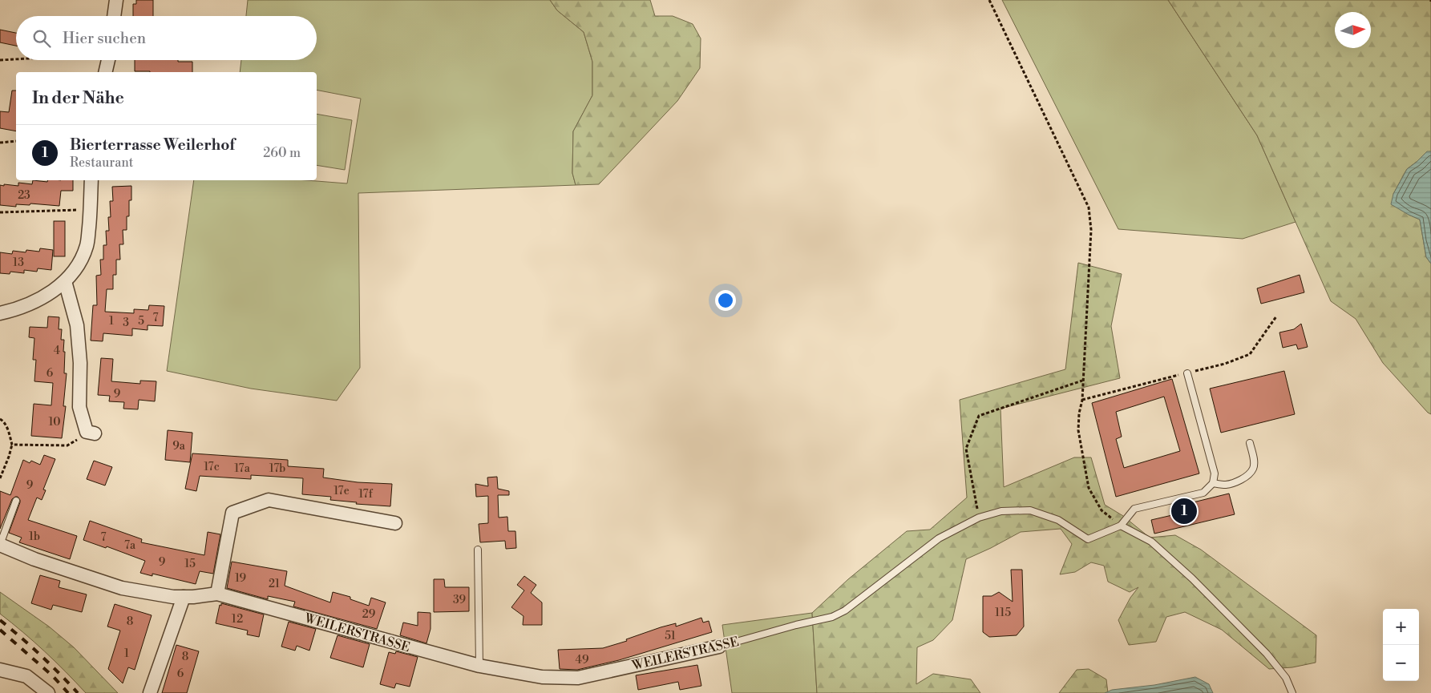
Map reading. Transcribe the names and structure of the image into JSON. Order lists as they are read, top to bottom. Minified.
{"streets":{"street":["WEILERSTRASSE"]},"house_numbers":["23","13","7","1","5","3","4","6","9","10","9a","17c","17a","17b","9","17e","17f","1b","7","7a","9","15","19","21","39","115","29","12","8","51","1","8","49","6"],"north":"right","page":{"search":"Hier suchen","heading":"In der Nähe","list":[{"mark":"1","name":"Bierterrasse Weilerhof","note":"Restaurant","value":"260 m"}],"pins":"1","map_buttons":["+","−"]}}
